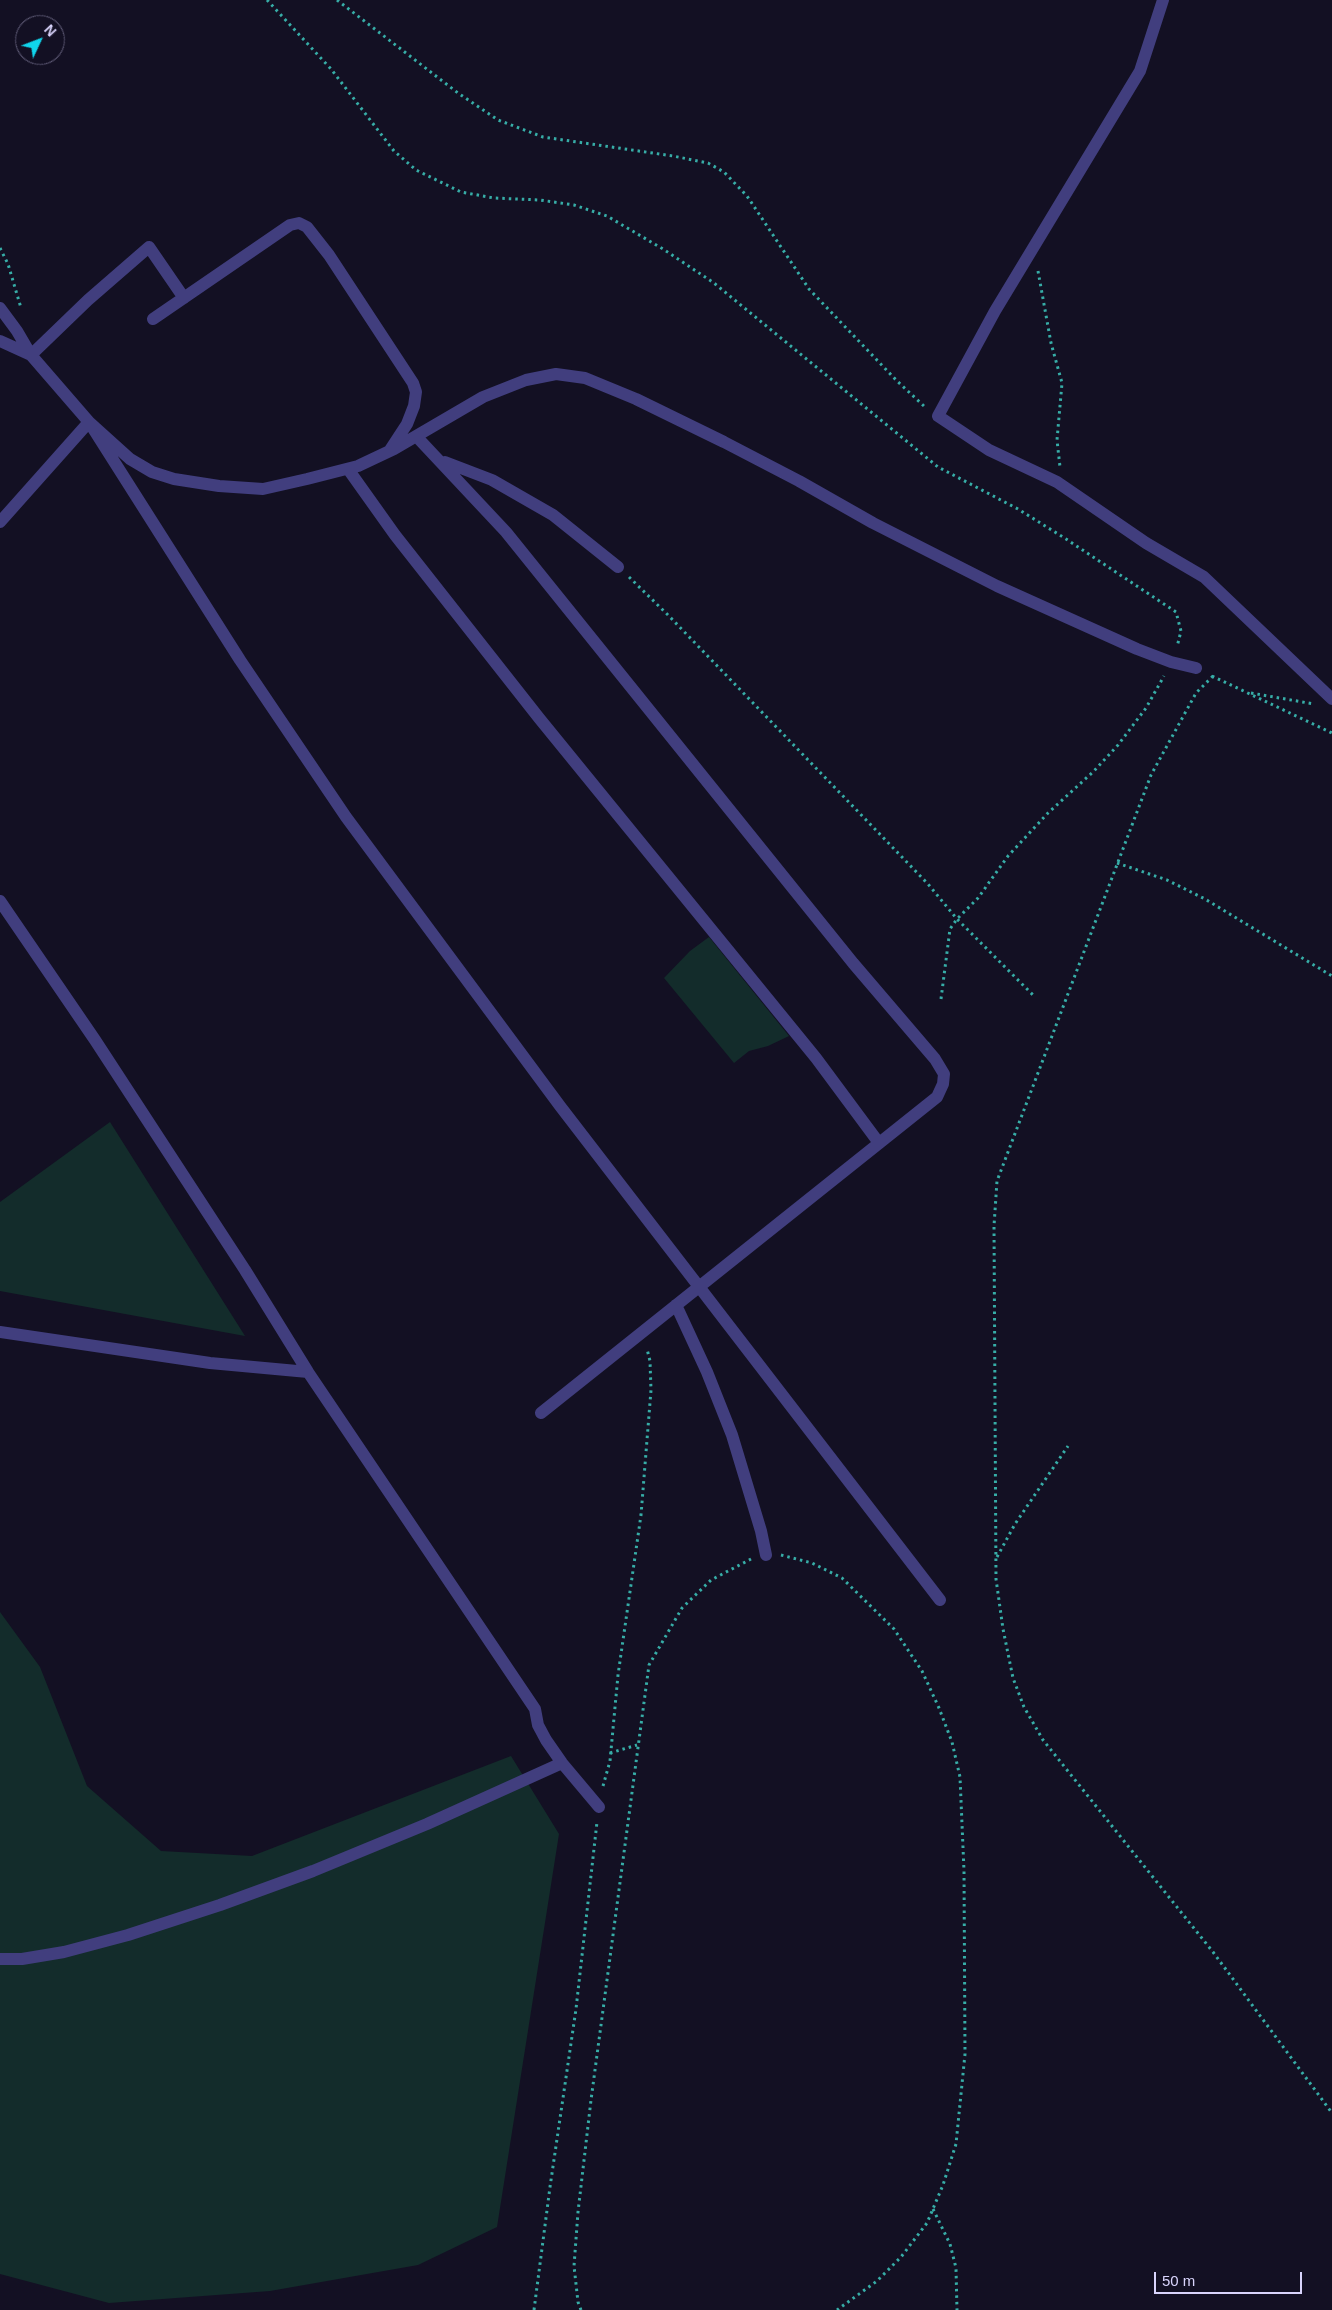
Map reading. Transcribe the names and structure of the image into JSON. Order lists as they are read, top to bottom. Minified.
{"scale_bar":"50 m","north":"top right"}
